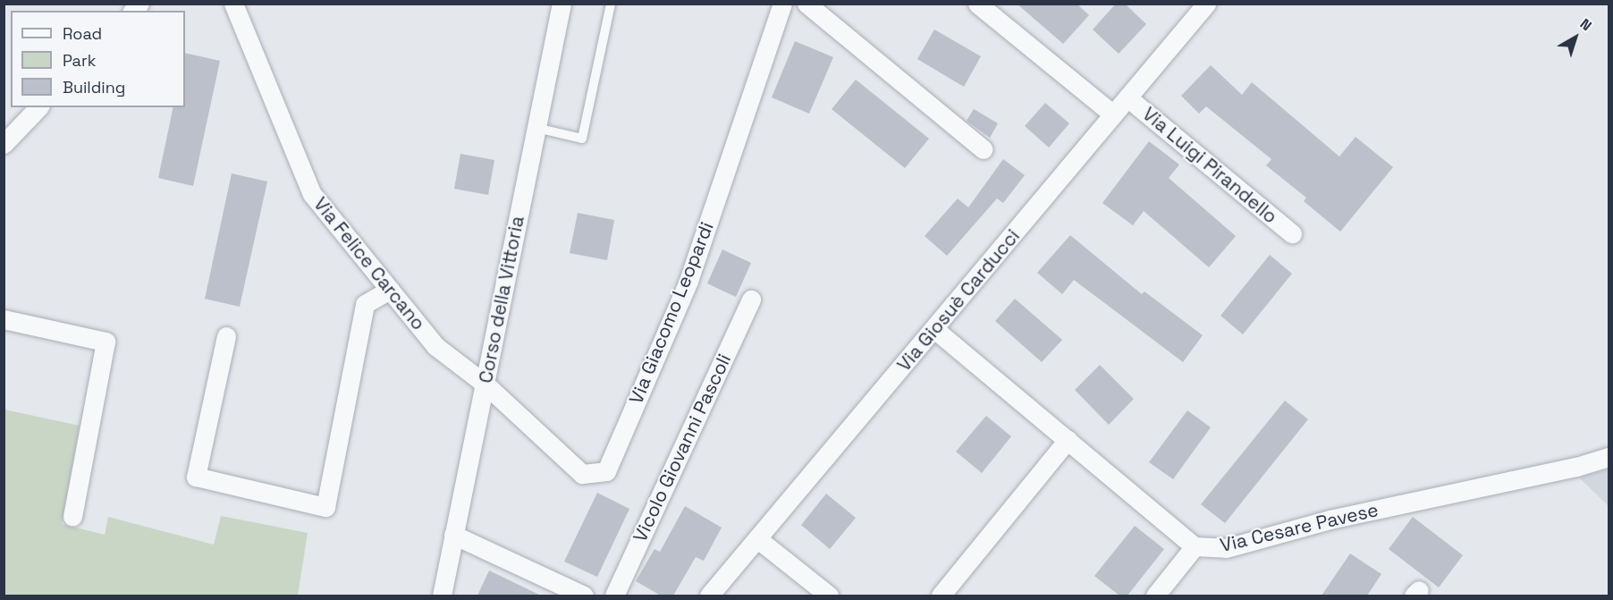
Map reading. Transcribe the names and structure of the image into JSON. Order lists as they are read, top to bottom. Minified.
{"streets":{"street":["Via Luigi Pirandello","Via Felice Carcano","Corso della Vittoria","Via Giosuè Carducci","Via Giacomo Leopardi","Vicolo Giovanni Pascoli","Via Cesare Pavese"]},"crossings":[["Via Luigi Pirandello","Via Giosuè Carducci"],["Via Felice Carcano","Corso della Vittoria"],["Via Felice Carcano","Via Giacomo Leopardi"],["Corso della Vittoria","Via Giacomo Leopardi"],["Via Giosuè Carducci","Via Cesare Pavese"]],"legend":["Road","Park","Building"],"north":"top right"}
